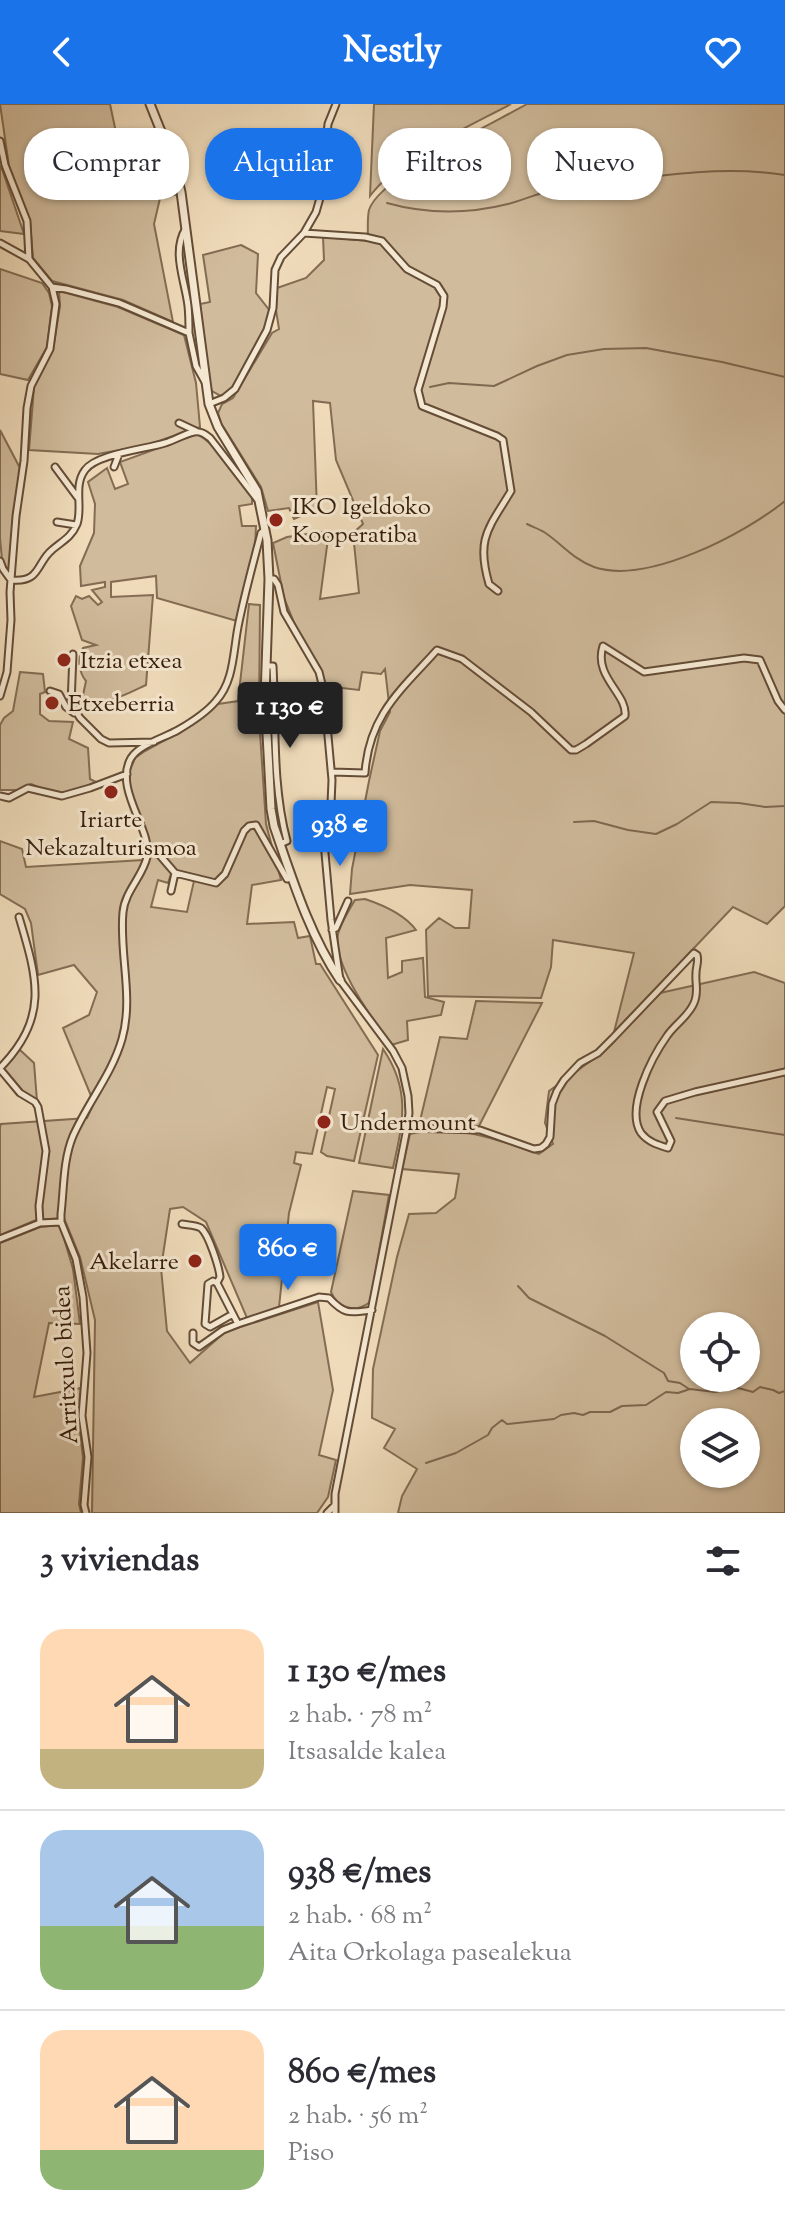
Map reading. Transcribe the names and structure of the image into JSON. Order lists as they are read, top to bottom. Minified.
{"streets":{"street":["Arritxulo bidea"]},"places":["IKO Igeldoko Kooperatiba","Itzia etxea","Etxeberria","Iriarte Nekazalturismoa","Undermount","Akelarre"],"page":{"header":"Nestly","chip":["Comprar","Alquilar","Filtros","Nuevo"],"price":["1 130 €","938 €","860 €"],"heading":"3 viviendas","list":[{"name":"1 130 €/mes","note":"2 hab. · 78 m² · Itsasalde kalea"},{"name":"938 €/mes","note":"2 hab. · 68 m² · Aita Orkolaga pasealekua"},{"name":"860 €/mes","note":"2 hab. · 56 m² · Piso"}]}}
